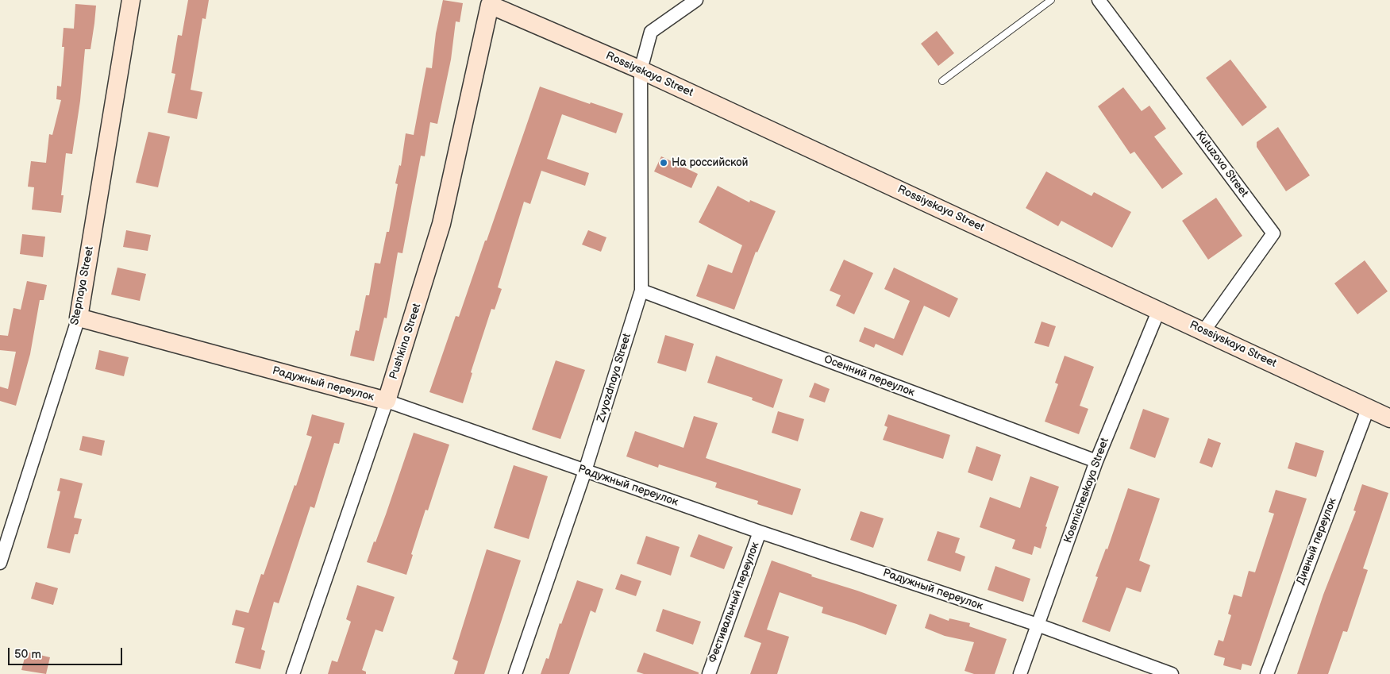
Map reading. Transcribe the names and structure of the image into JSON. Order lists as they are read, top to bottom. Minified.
{"streets":{"street":["Rossiyskaya Street","Kutuzova Street","Stepnaya Street","Pushkina Street","Осенний переулок","Zvyozdnaya Street","Радужный переулок","Kosmicheskaya Street","Дивный переулок","Фестивальный переулок"]},"crossings":[["Rossiyskaya Street","Kutuzova Street"],["Rossiyskaya Street","Pushkina Street"],["Rossiyskaya Street","Zvyozdnaya Street"],["Rossiyskaya Street","Kosmicheskaya Street"],["Rossiyskaya Street","Дивный переулок"],["Stepnaya Street","Радужный переулок"],["Pushkina Street","Радужный переулок"],["Осенний переулок","Zvyozdnaya Street"],["Осенний переулок","Kosmicheskaya Street"],["Zvyozdnaya Street","Радужный переулок"],["Радужный переулок","Kosmicheskaya Street"],["Радужный переулок","Фестивальный переулок"]],"places":["На российской"],"scale_bar":"50 m"}
